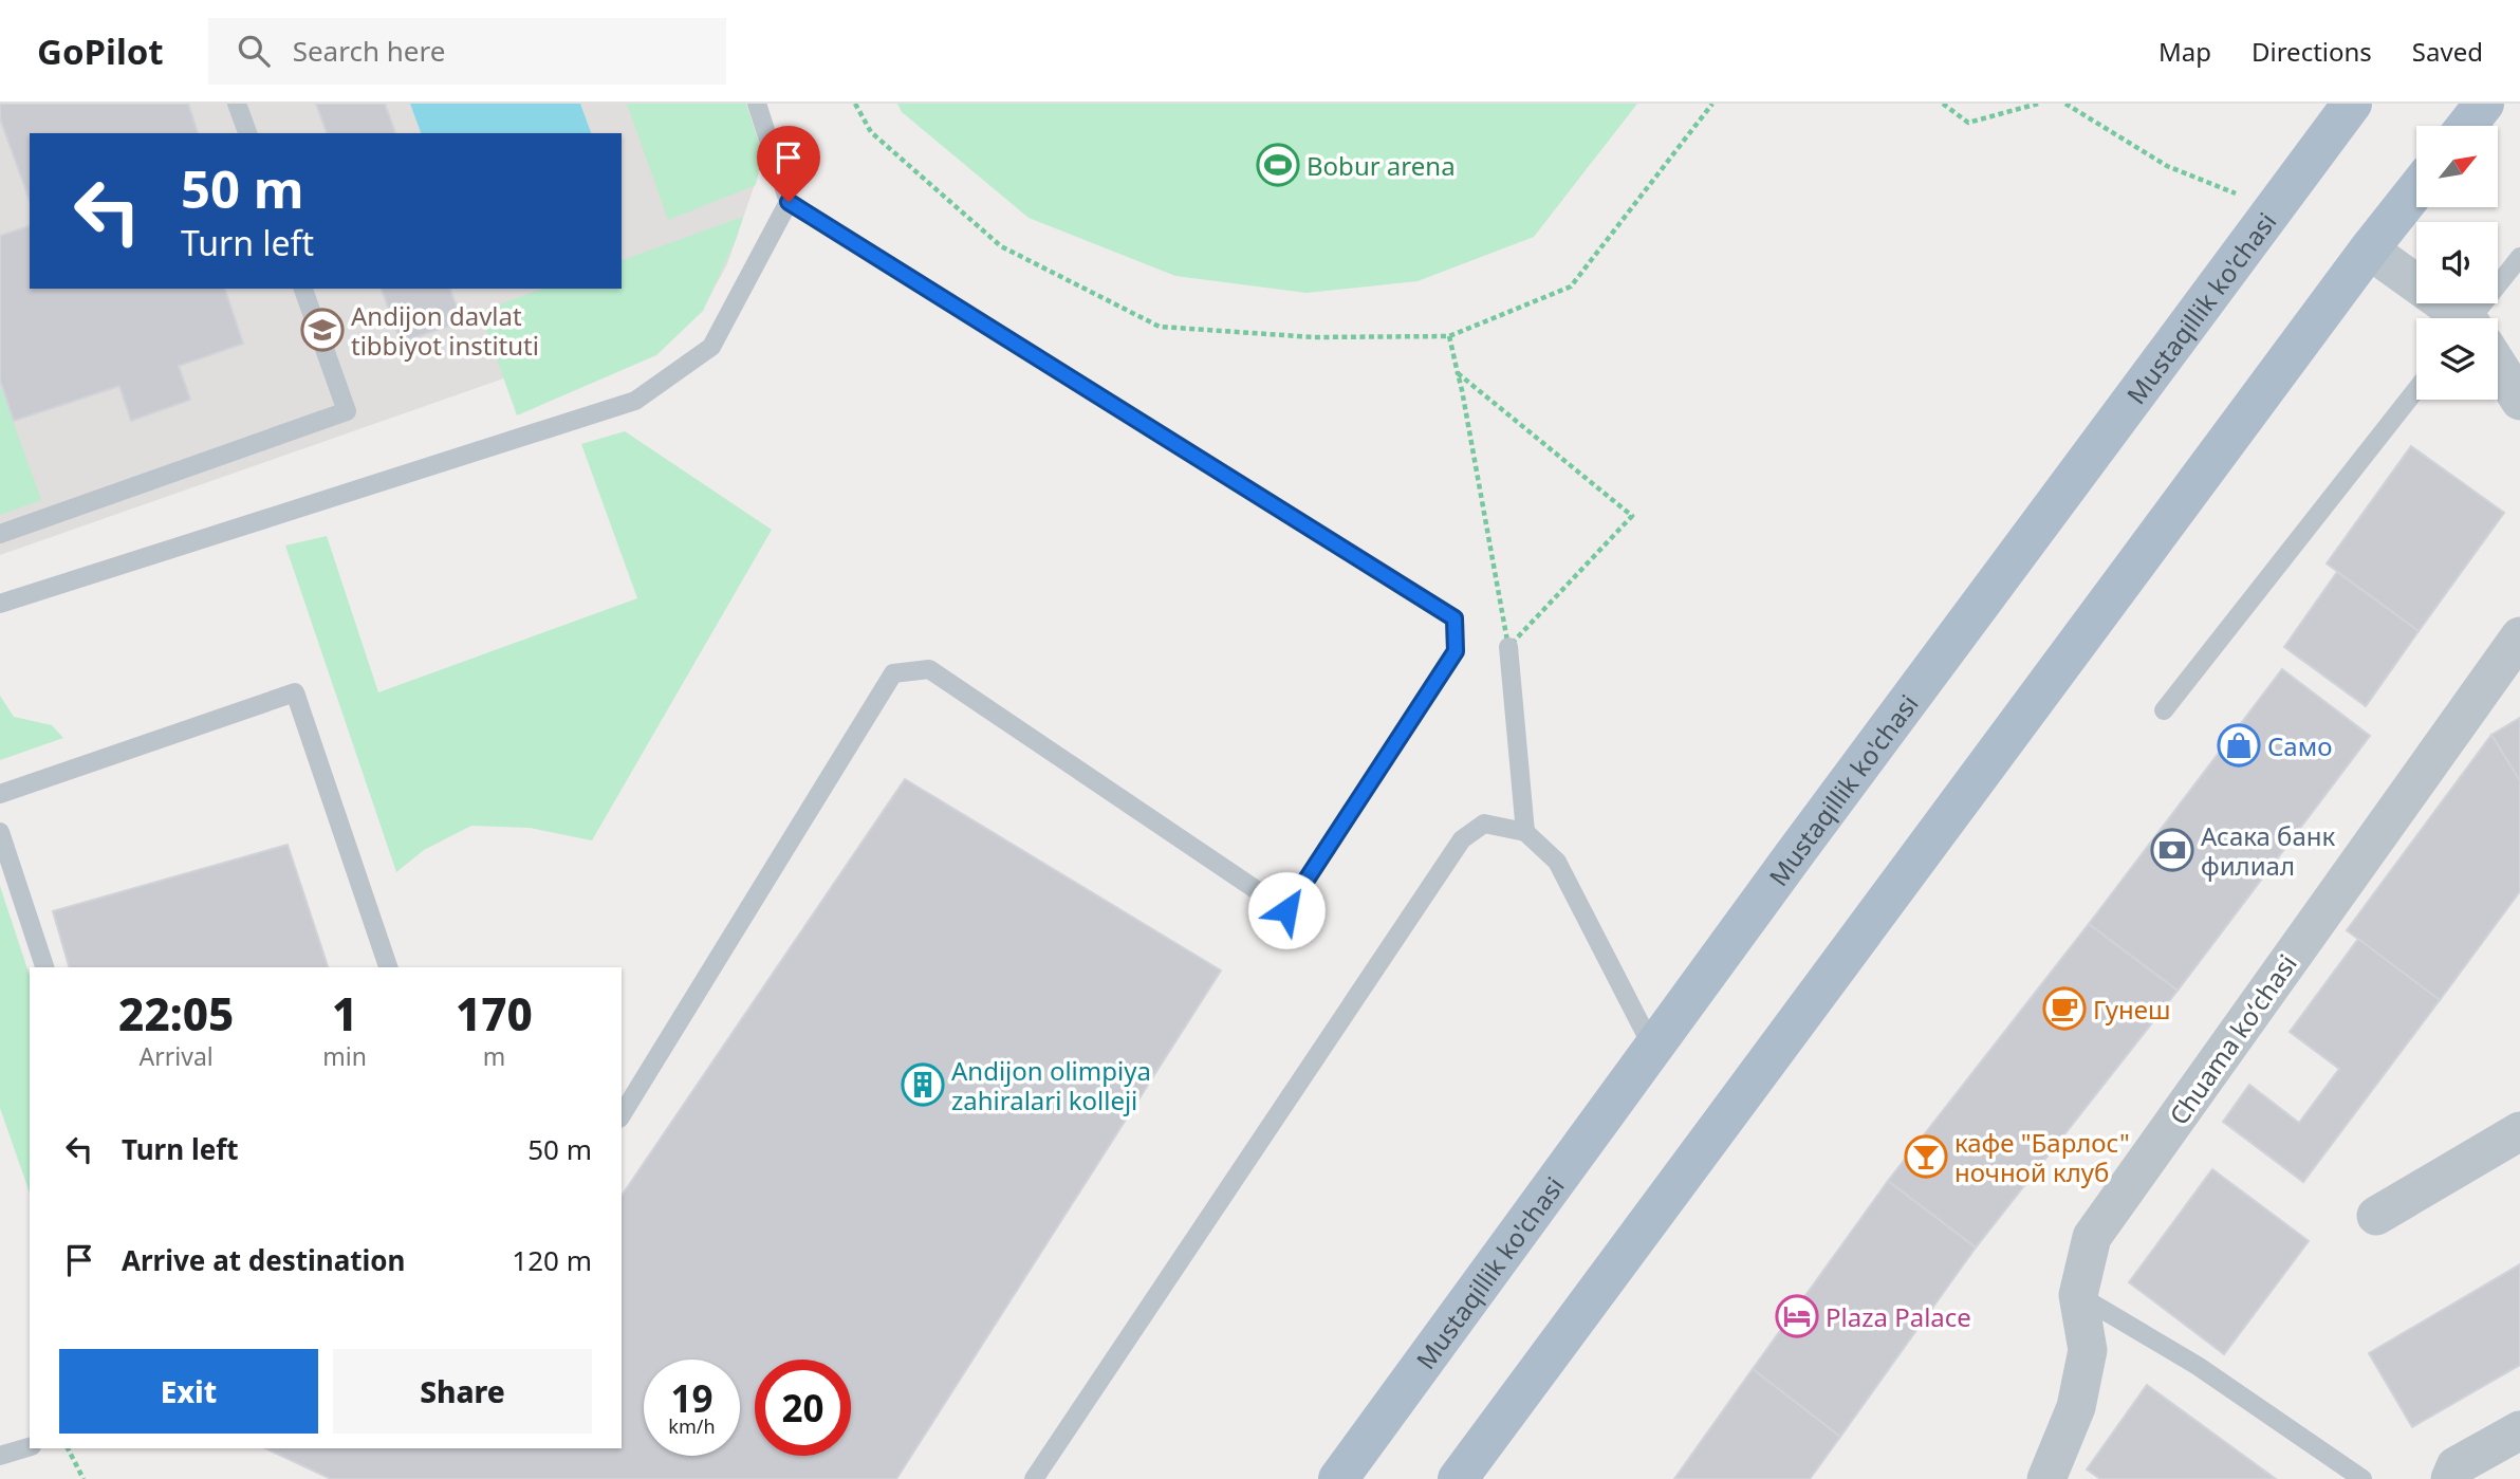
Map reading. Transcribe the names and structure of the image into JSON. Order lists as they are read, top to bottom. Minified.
{"streets":{"main road":["Mustaqillik ko'chasi"],"street":["Chuama koʻchasi"]},"places":{"sports":["Bobur arena"],"school or university":["Andijon davlat tibbiyot instituti"],"shop":["Само"],"bank":["Асака банк филиал"],"cafe":["Гунеш"],"building":["Andijon olimpiya zahiralari kolleji"],"bar":["кафе \"Барлос\" ночной клуб"],"hotel":["Plaza Palace"]},"north":"top right","page":{"header":"GoPilot","search":"Search here","nav":["Map","Directions","Saved"],"turn":["50 m","Turn left"],"eta":["22:05","Arrival","1","min","170","m"],"list":[{"name":"Turn left","value":"50 m"},{"name":"Arrive at destination","value":"120 m"}],"buttons":["Exit","Share"],"speed":"19 km/h","limit":"20"}}
